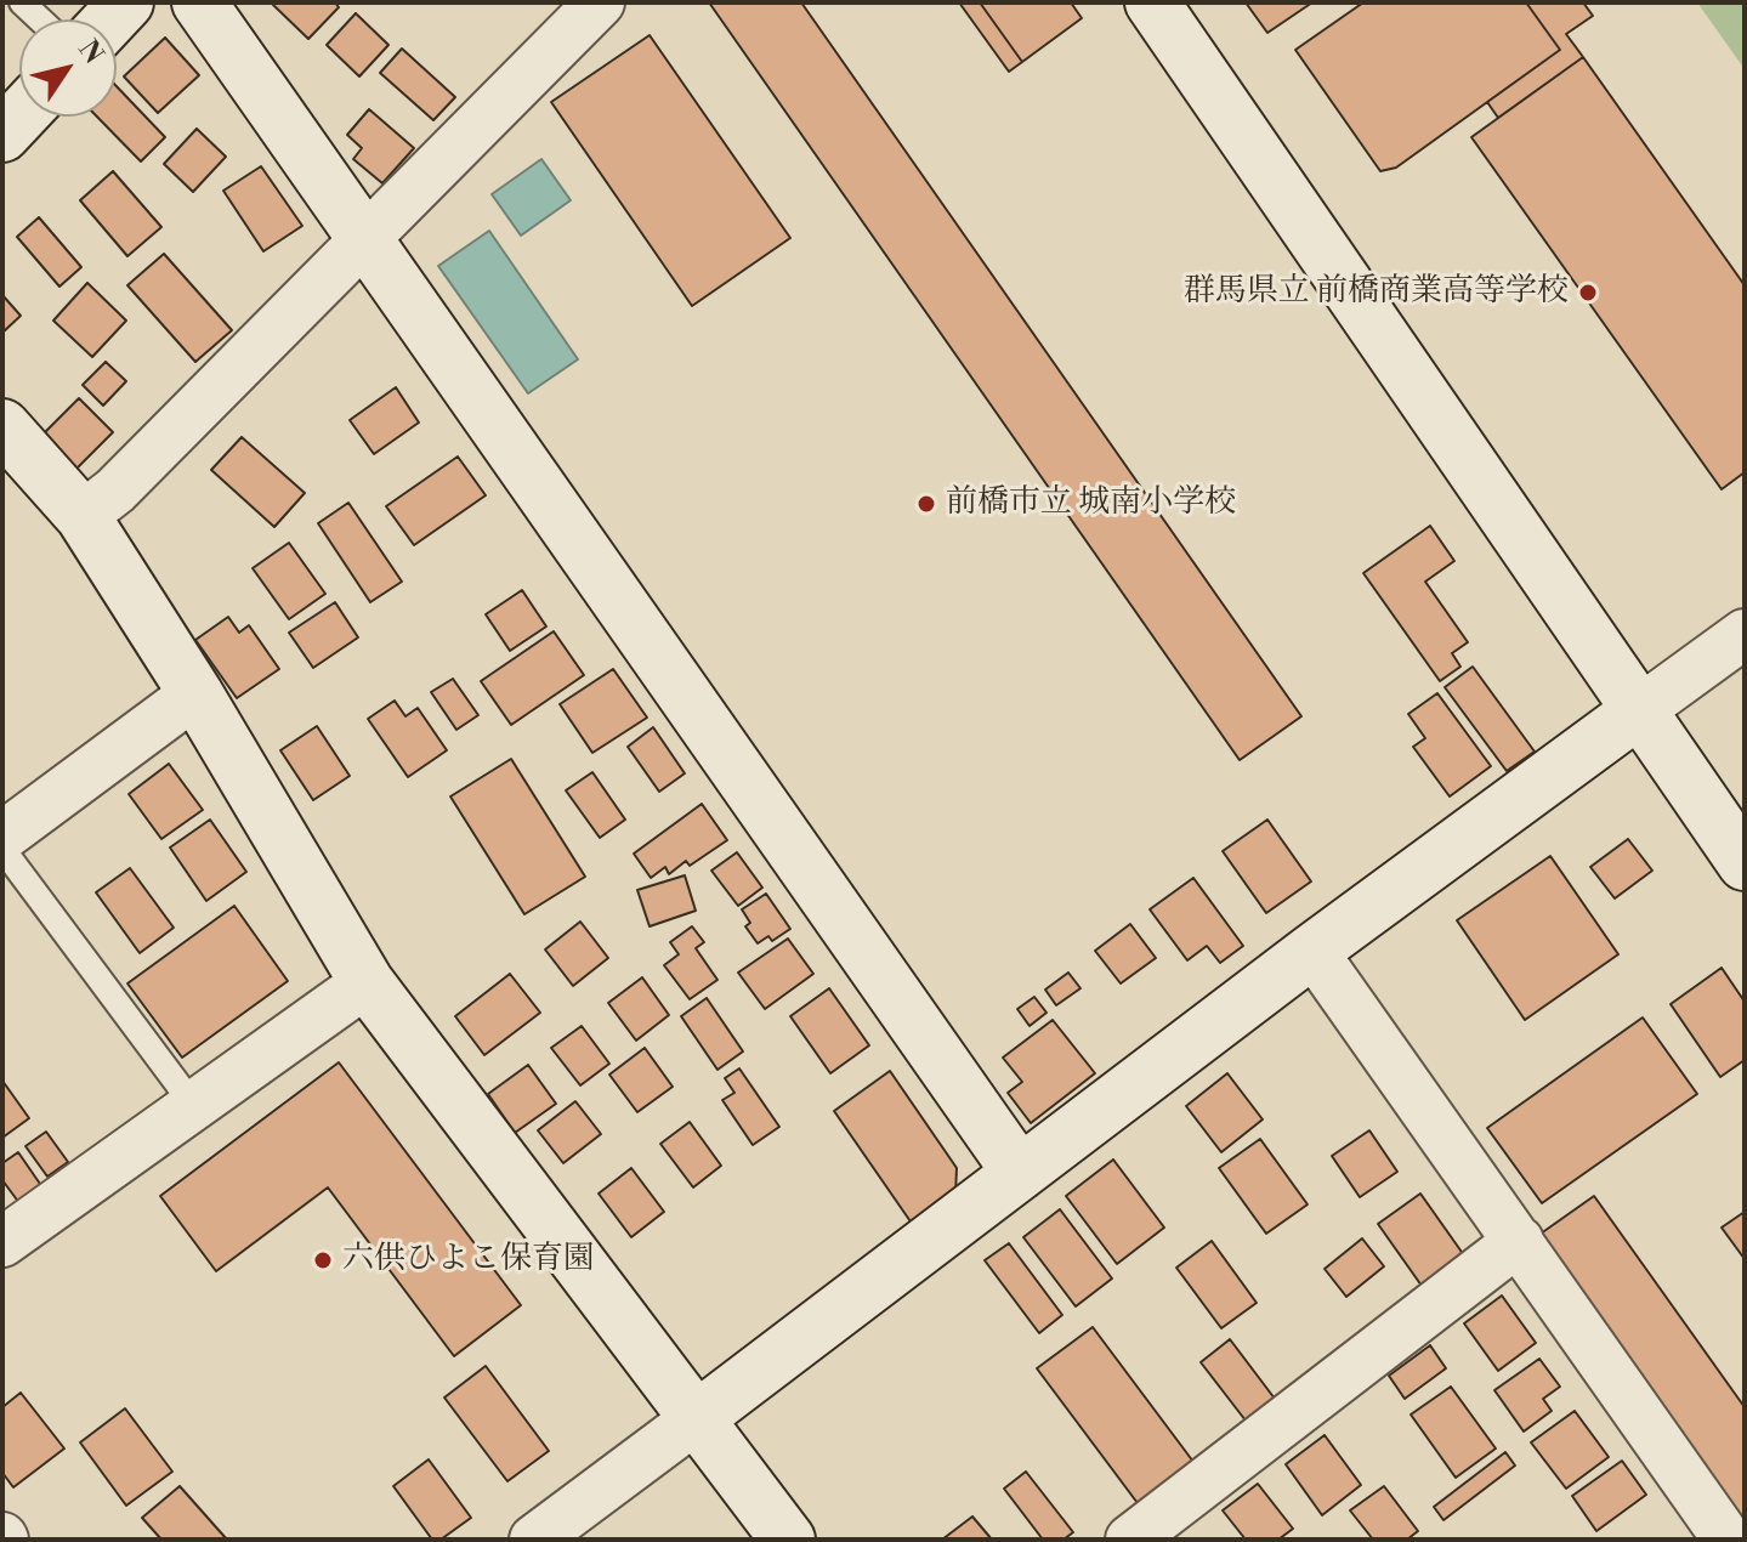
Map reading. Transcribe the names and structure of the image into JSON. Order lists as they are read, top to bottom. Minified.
{"places":["群馬県立 前橋商業高等学校","前橋市立 城南小学校","六供ひよこ保育園"],"north":"top right"}
